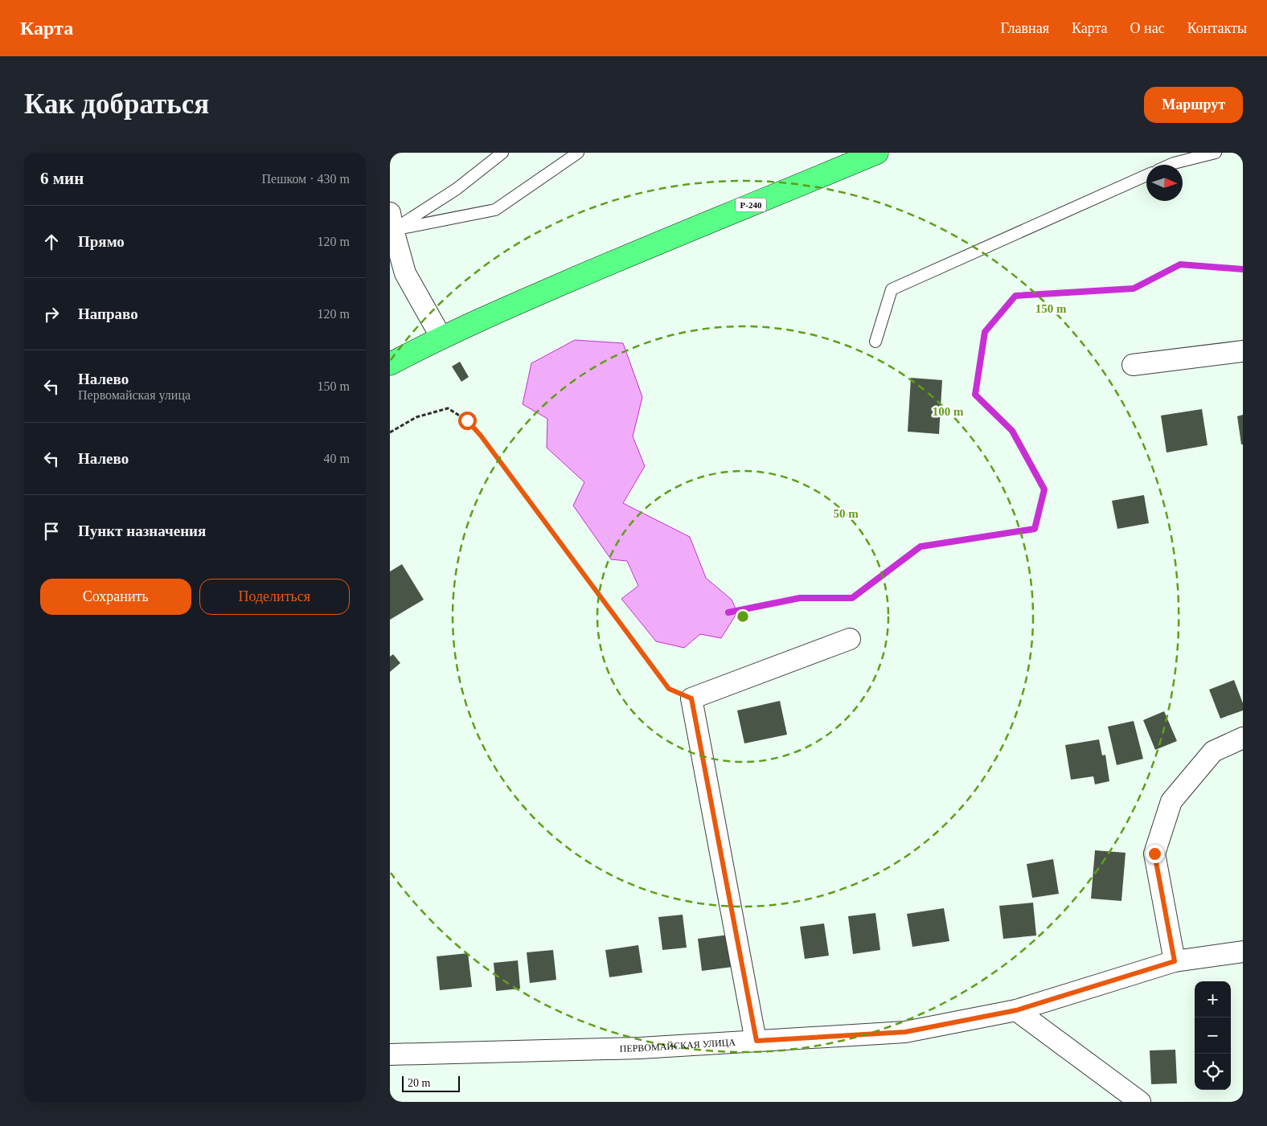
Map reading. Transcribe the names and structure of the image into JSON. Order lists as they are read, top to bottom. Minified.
{"streets":{"main road":["Р-240"],"street":["ПЕРВОМАЙСКАЯ УЛИЦА"]},"scale_bar":"20 m","north":"right","page":{"header":"Карта","nav":["Главная","Карта","О нас","Контакты"],"buttons":["Маршрут",["Сохранить","Поделиться"]],"title":"Как добраться","heading":["6 мин","Пешком · 430 m"],"list":[["Прямо","120 m"],["Направо","120 m"],["Налево","Первомайская улица","150 m"],["Налево","40 m"],"Пункт назначения"],"map_buttons":["+","−"],"scale":"20 m"},"rings":["150 m","100 m","50 m"]}
